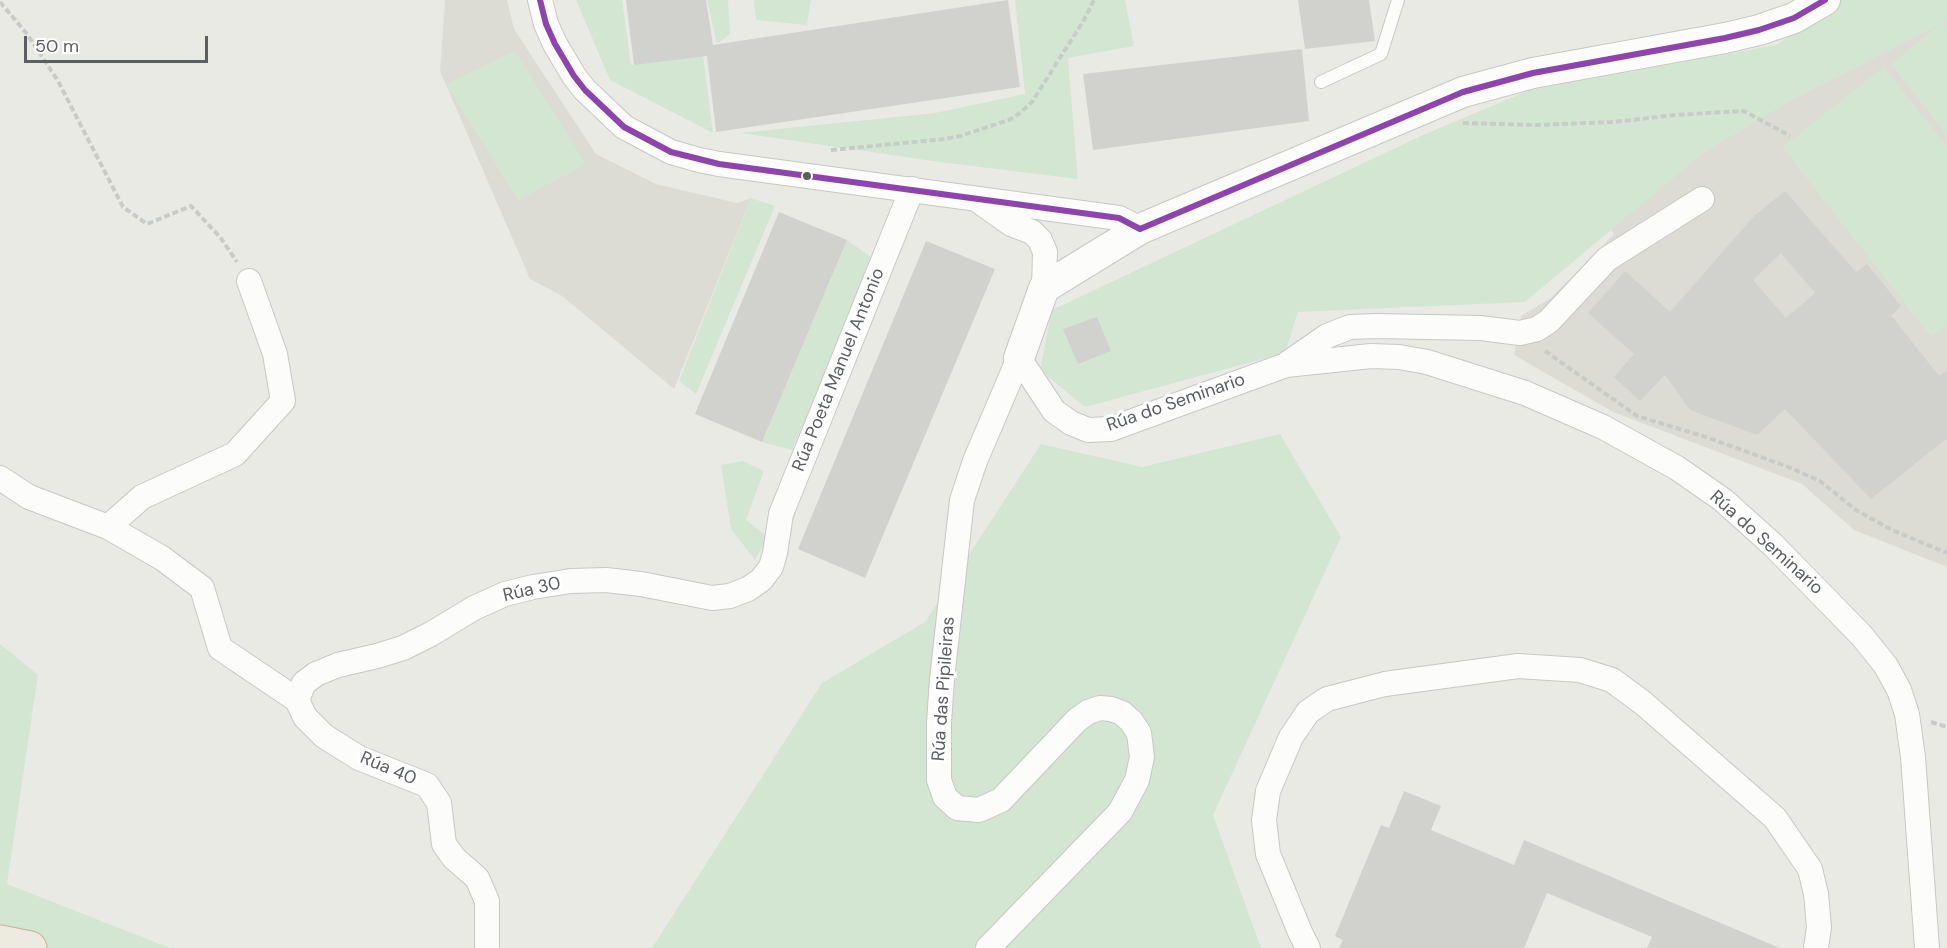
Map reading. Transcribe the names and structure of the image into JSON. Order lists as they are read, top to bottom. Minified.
{"streets":{"street":["Rúa Poeta Manuel Antonio","Rúa do Seminario","Rúa 30","Rúa das Pipileiras","Rúa 40"]},"crossings":[["Rúa Poeta Manuel Antonio","Rúa 30"],["Rúa do Seminario","Rúa das Pipileiras"],["Rúa 30","Rúa 40"]],"scale_bar":"50 m"}
